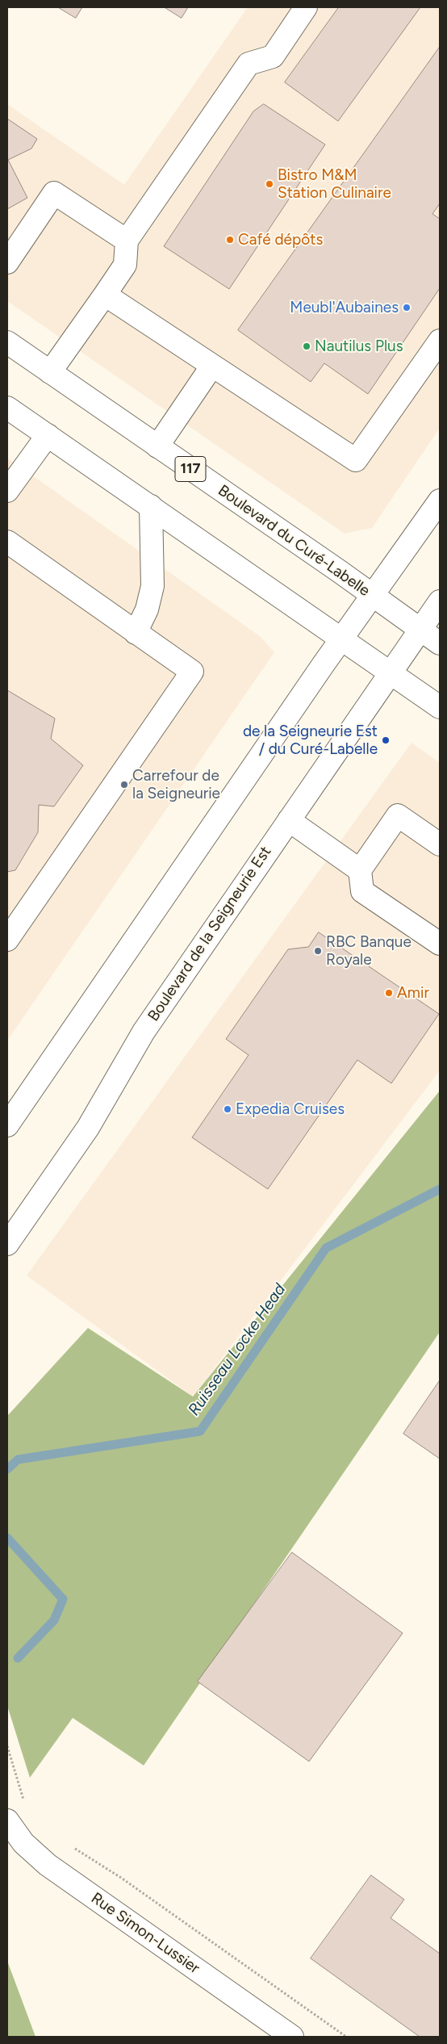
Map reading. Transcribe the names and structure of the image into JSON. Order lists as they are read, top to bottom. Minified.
{"streets":{"main road":["117","Boulevard du Curé-Labelle","Boulevard de la Seigneurie Est","Rue Simon-Lussier"]},"crossings":[["Boulevard du Curé-Labelle","Boulevard de la Seigneurie Est"]],"water":["Ruisseau Locke Head"],"places":["Bistro M&M Station Culinaire","Café dépôts","Meubl'Aubaines","Nautilus Plus","de la Seigneurie Est / du Curé-Labelle","Carrefour de la Seigneurie","RBC Banque Royale","Amir","Expedia Cruises"]}
